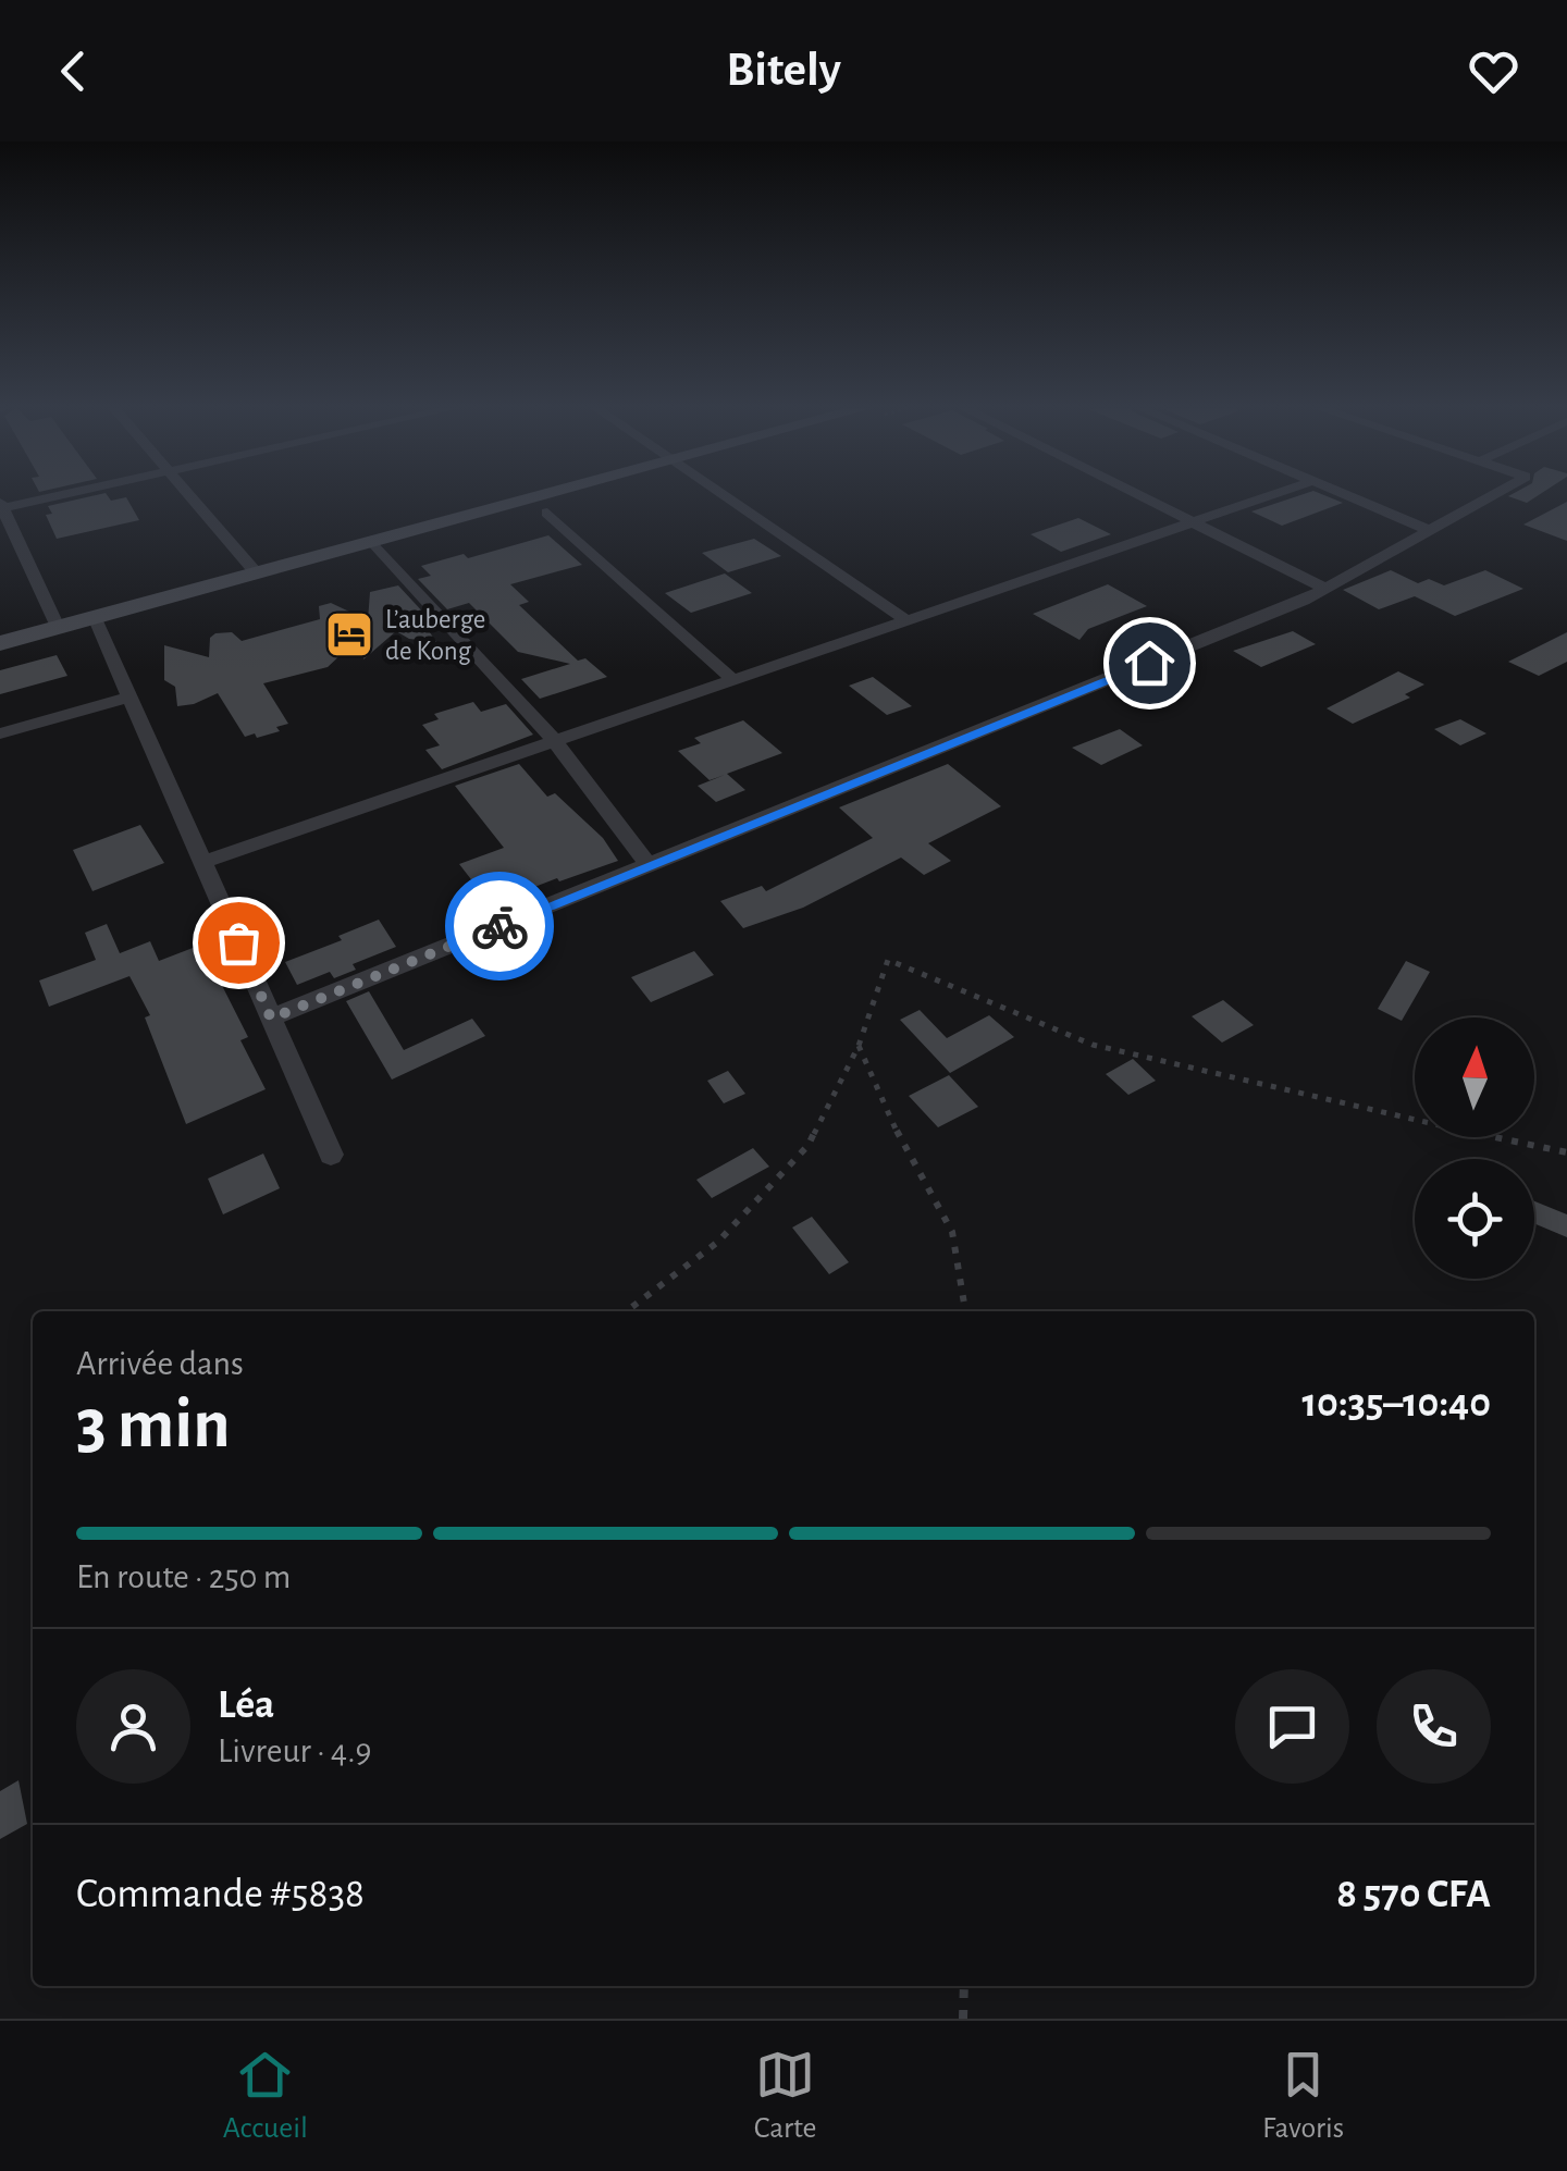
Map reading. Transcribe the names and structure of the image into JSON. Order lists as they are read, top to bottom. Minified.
{"places":{"hotel":["L’auberge de Kong"]},"north":"top","page":{"header":"Bitely","heading":["3 min","Arrivée dans","10:35–10:40"],"panel":["Léa","Livreur · 4.9","Commande #5838","8 570 CFA"],"bar":"En route · 250 m","tabs":["Accueil","Carte","Favoris"]}}
